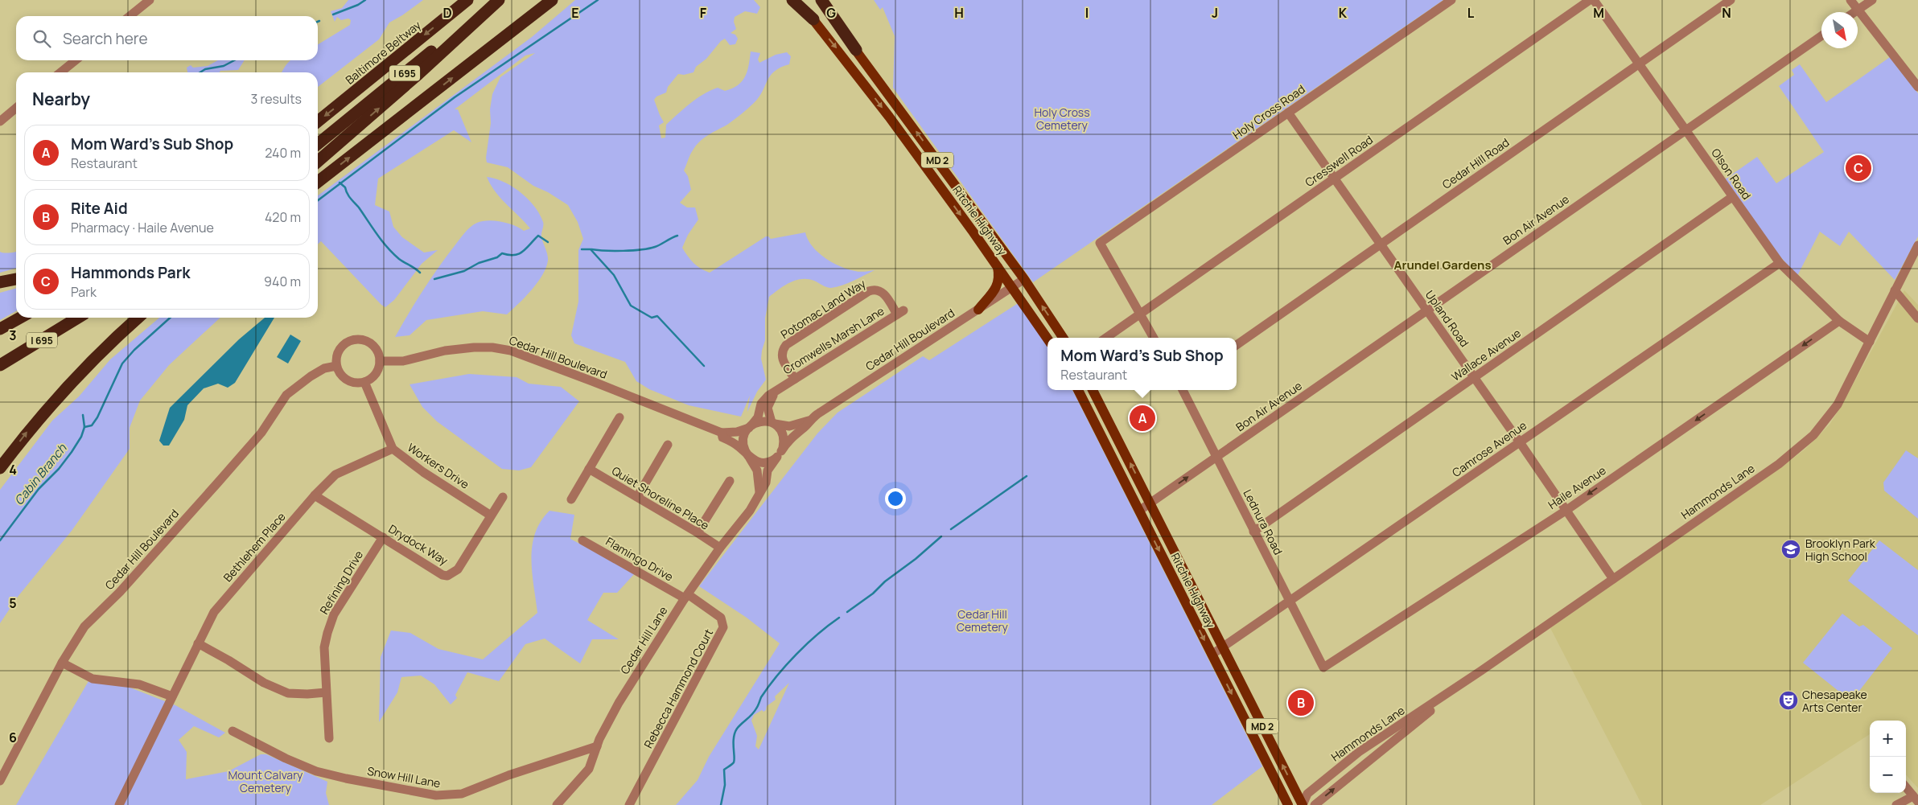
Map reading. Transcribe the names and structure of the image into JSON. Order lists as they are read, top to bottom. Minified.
{"streets":{"highway":["Baltimore Beltway","I 695"],"main road":["MD 2","Ritchie Highway"],"street":["Holy Cross Road","Cresswell Road","Cedar Hill Road","Olson Road","Bon Air Avenue","Potomac Land Way","Upland Road","Cedar Hill Boulevard","Cromwells Marsh Lane","Wallace Avenue","Camrose Avenue","Workers Drive","Haile Avenue","Hammonds Lane","Quiet Shoreline Place","Lednura Road","Drydock Way","Bethlehem Place","Flamingo Drive","Refining Drive","Cedar Hill Lane","Rebecca Hammond Court","Snow Hill Lane"]},"crossings":[["Holy Cross Road","Cresswell Road"],["Holy Cross Road","Upland Road"],["Cresswell Road","Upland Road"],["Cedar Hill Road","Olson Road"],["Cedar Hill Road","Upland Road"],["Olson Road","Bon Air Avenue"],["Olson Road","Wallace Avenue"],["Olson Road","Camrose Avenue"],["Olson Road","Haile Avenue"],["Olson Road","Hammonds Lane"],["Bon Air Avenue","Ritchie Highway"],["Bon Air Avenue","Upland Road"],["Bon Air Avenue","Lednura Road"],["Ritchie Highway","Cedar Hill Boulevard"],["Ritchie Highway","Camrose Avenue"],["Ritchie Highway","Hammonds Lane"],["Potomac Land Way","Cromwells Marsh Lane"],["Upland Road","Wallace Avenue"],["Upland Road","Camrose Avenue"],["Upland Road","Haile Avenue"],["Upland Road","Hammonds Lane"],["Cedar Hill Boulevard","Cromwells Marsh Lane"],["Cedar Hill Boulevard","Workers Drive"],["Cedar Hill Boulevard","Cedar Hill Lane"],["Cromwells Marsh Lane","Cedar Hill Lane"],["Wallace Avenue","Lednura Road"],["Camrose Avenue","Lednura Road"],["Workers Drive","Drydock Way"],["Workers Drive","Bethlehem Place"],["Haile Avenue","Lednura Road"],["Quiet Shoreline Place","Cedar Hill Lane"],["Drydock Way","Bethlehem Place"],["Drydock Way","Refining Drive"],["Flamingo Drive","Cedar Hill Lane"],["Flamingo Drive","Rebecca Hammond Court"],["Cedar Hill Lane","Rebecca Hammond Court"],["Cedar Hill Lane","Snow Hill Lane"]],"one_way":["Haile Avenue"],"districts":["Arundel Gardens"],"water":["Cabin Branch"],"parks":["Holy Cross Cemetery","Cedar Hill Cemetery","Mount Calvary Cemetery"],"places":{"school or university":["Brooklyn Park High School"],"theatre":["Chesapeake Arts Center"]},"north":"bottom right","page":{"search":"Search here","heading":["Nearby","3 results"],"list":[{"mark":"A","name":"Mom Ward's Sub Shop","note":"Restaurant","value":"240 m"},{"mark":"B","name":"Rite Aid","note":"Pharmacy · Haile Avenue","value":"420 m"},{"mark":"C","name":"Hammonds Park","note":"Park","value":"940 m"}],"pins":["C","A","B"],"popup":["Mom Ward's Sub Shop","Restaurant"],"map_buttons":["+","−"]},"grid":{"columns":["D","E","F","G","H","I","J","K","L","M","N"],"rows":["3","4","5","6"]}}
